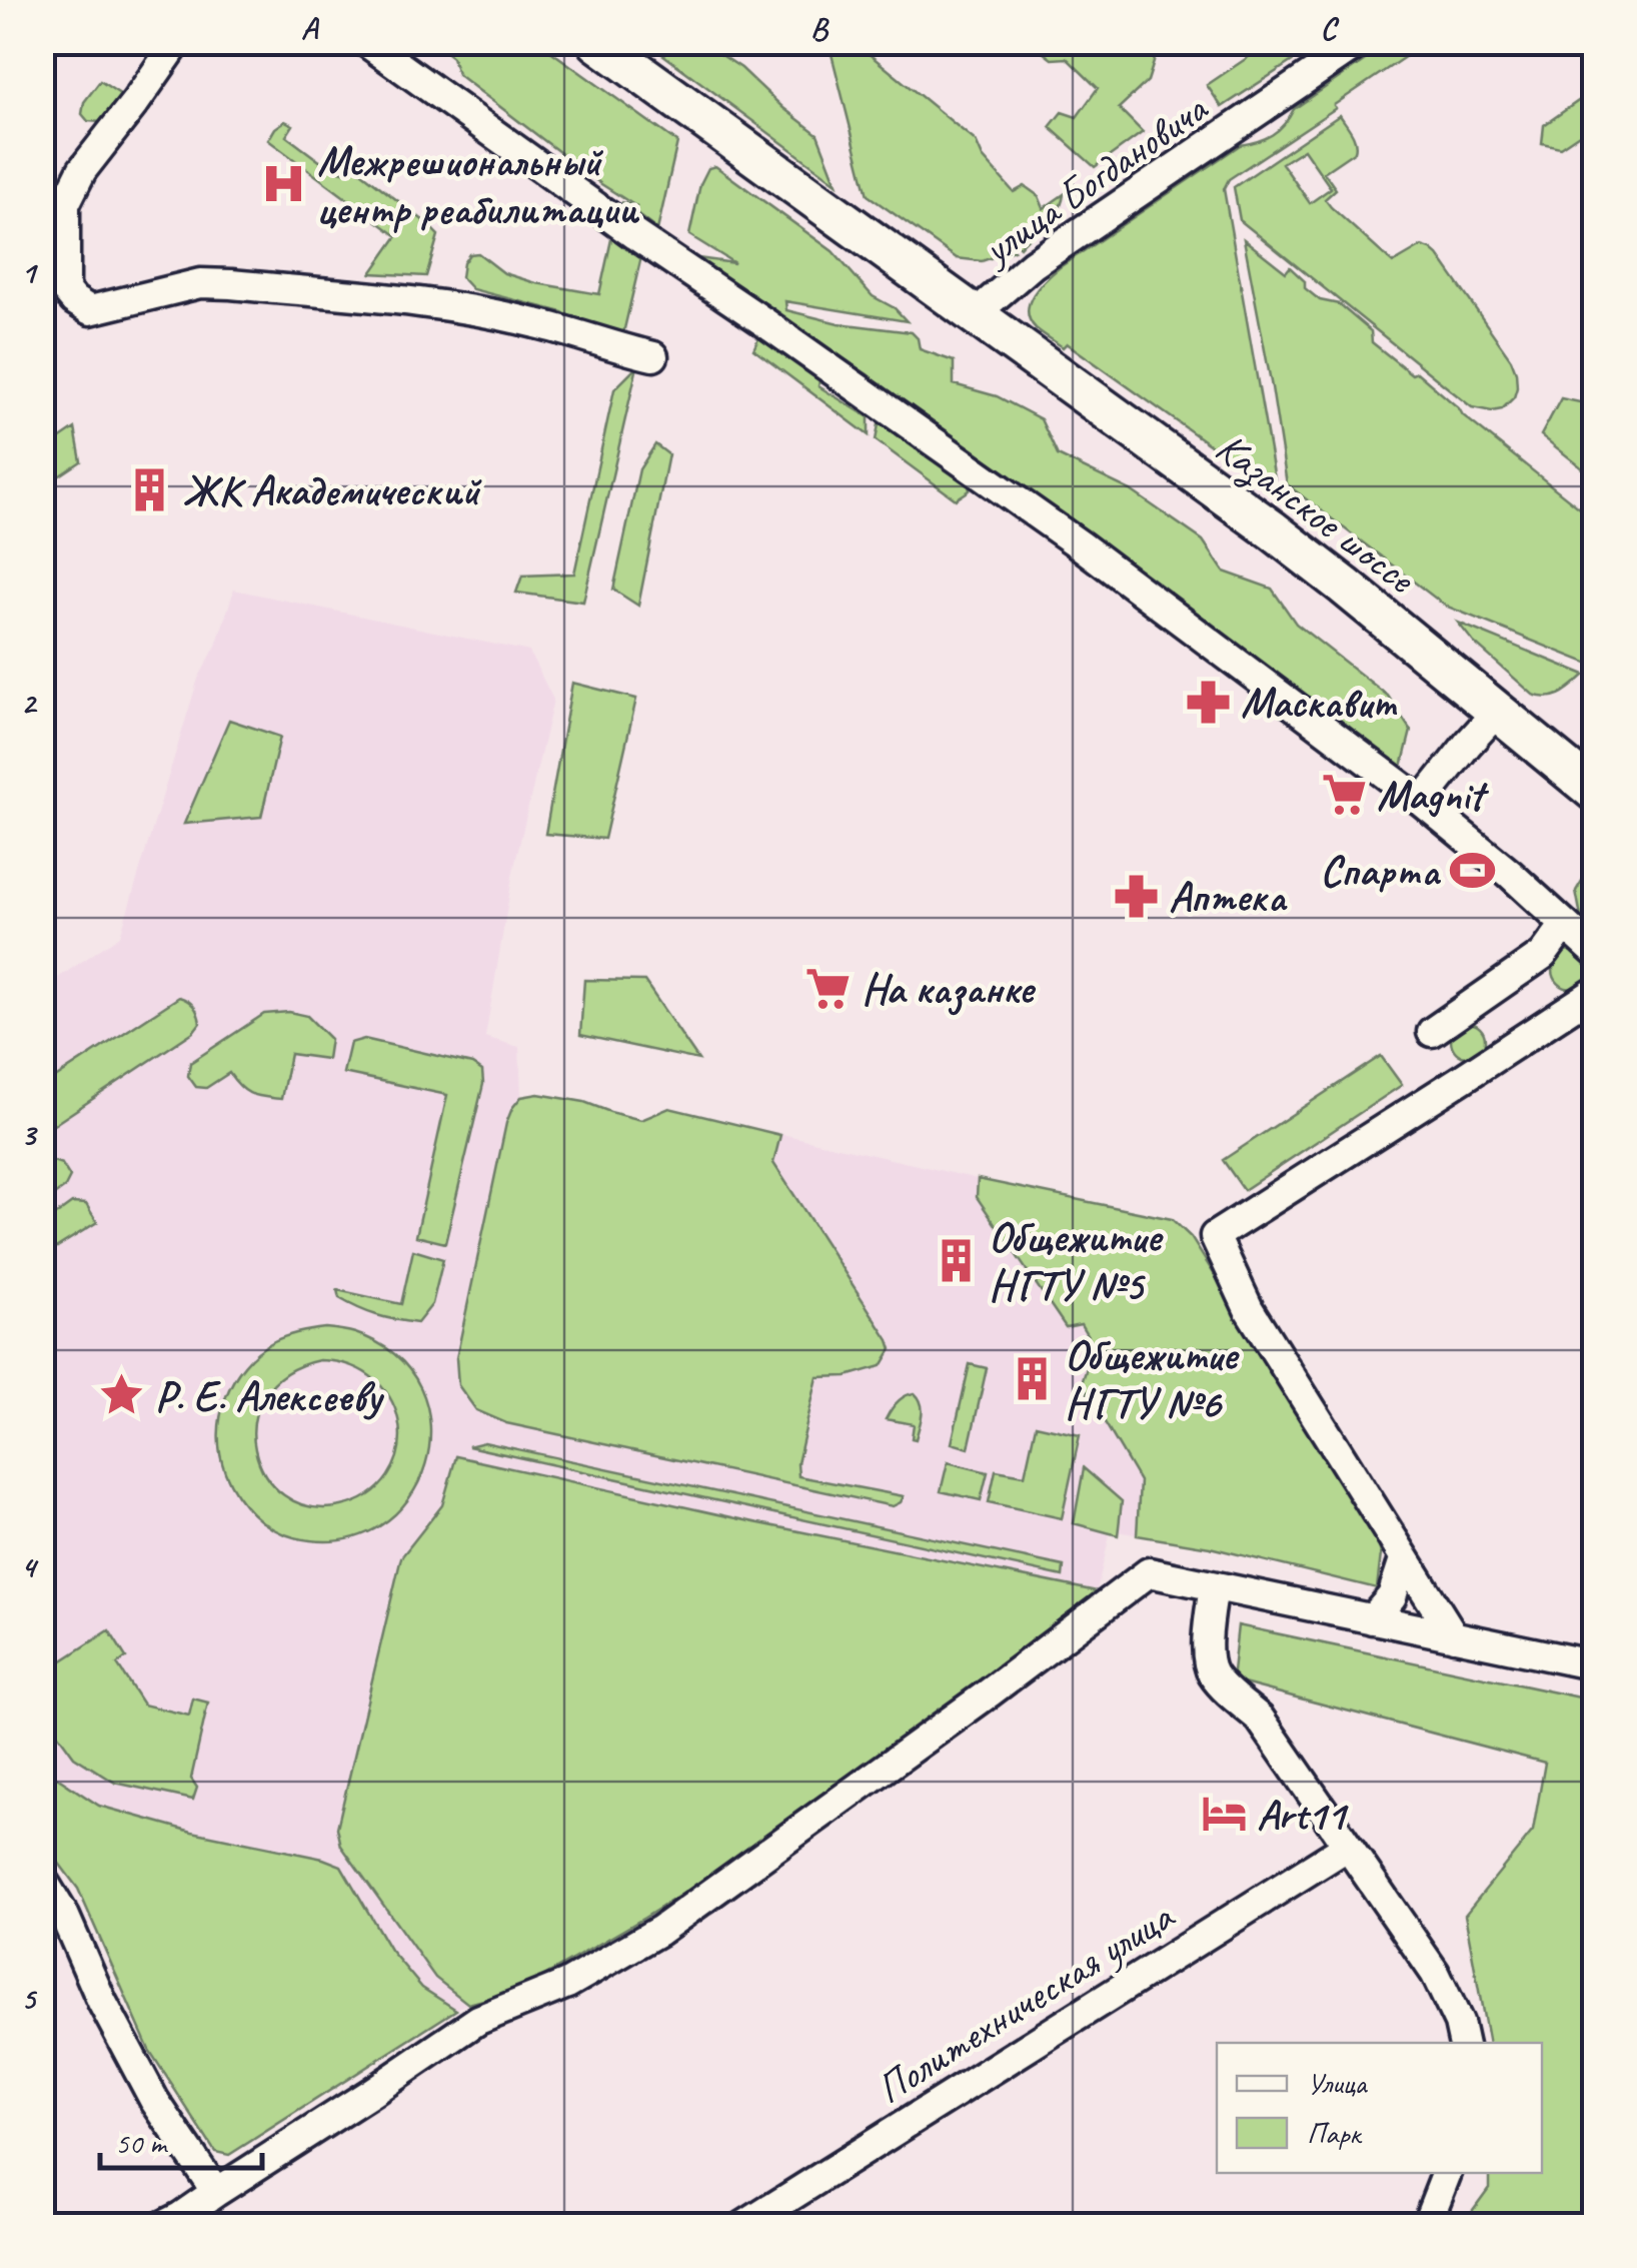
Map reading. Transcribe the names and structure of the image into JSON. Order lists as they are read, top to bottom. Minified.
{"streets":{"main road":["Казанское шоссе"],"street":["улица Богдановича","Политехническая улица"]},"crossings":[["улица Богдановича","Казанское шоссе"]],"places":{"hospital":["Межрешиональный центр реабилитации"],"building":["ЖК Академический","Общежитие НГТУ №5","Общежитие НГТУ №6"],"pharmacy":["Маскавит","Аптека"],"supermarket":["Magnit","На казанке"],"sports":["Спарта"],"place":["Р. Е. Алексееву"],"hotel":["Art11"]},"legend":["Улица","Парк"],"scale_bar":"50 m","grid":{"columns":["A","B","C"],"rows":["1","2","3","4","5"]}}
